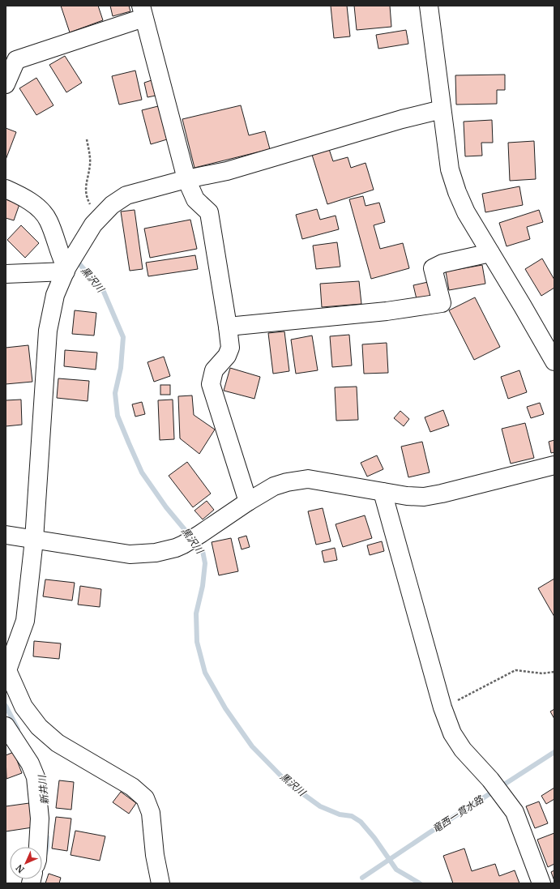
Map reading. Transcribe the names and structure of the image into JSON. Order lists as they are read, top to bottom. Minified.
{"water":["黒沢川","新井川","竜西一貫水路"],"north":"bottom left"}
